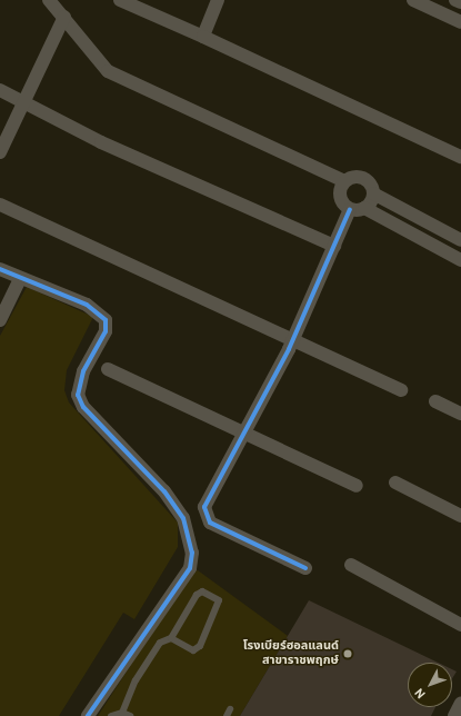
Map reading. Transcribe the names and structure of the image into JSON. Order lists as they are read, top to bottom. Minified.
{"places":["โรงเบียร์ฮอลแลนด์ สาขาราชพฤกษ์"],"north":"bottom left"}
